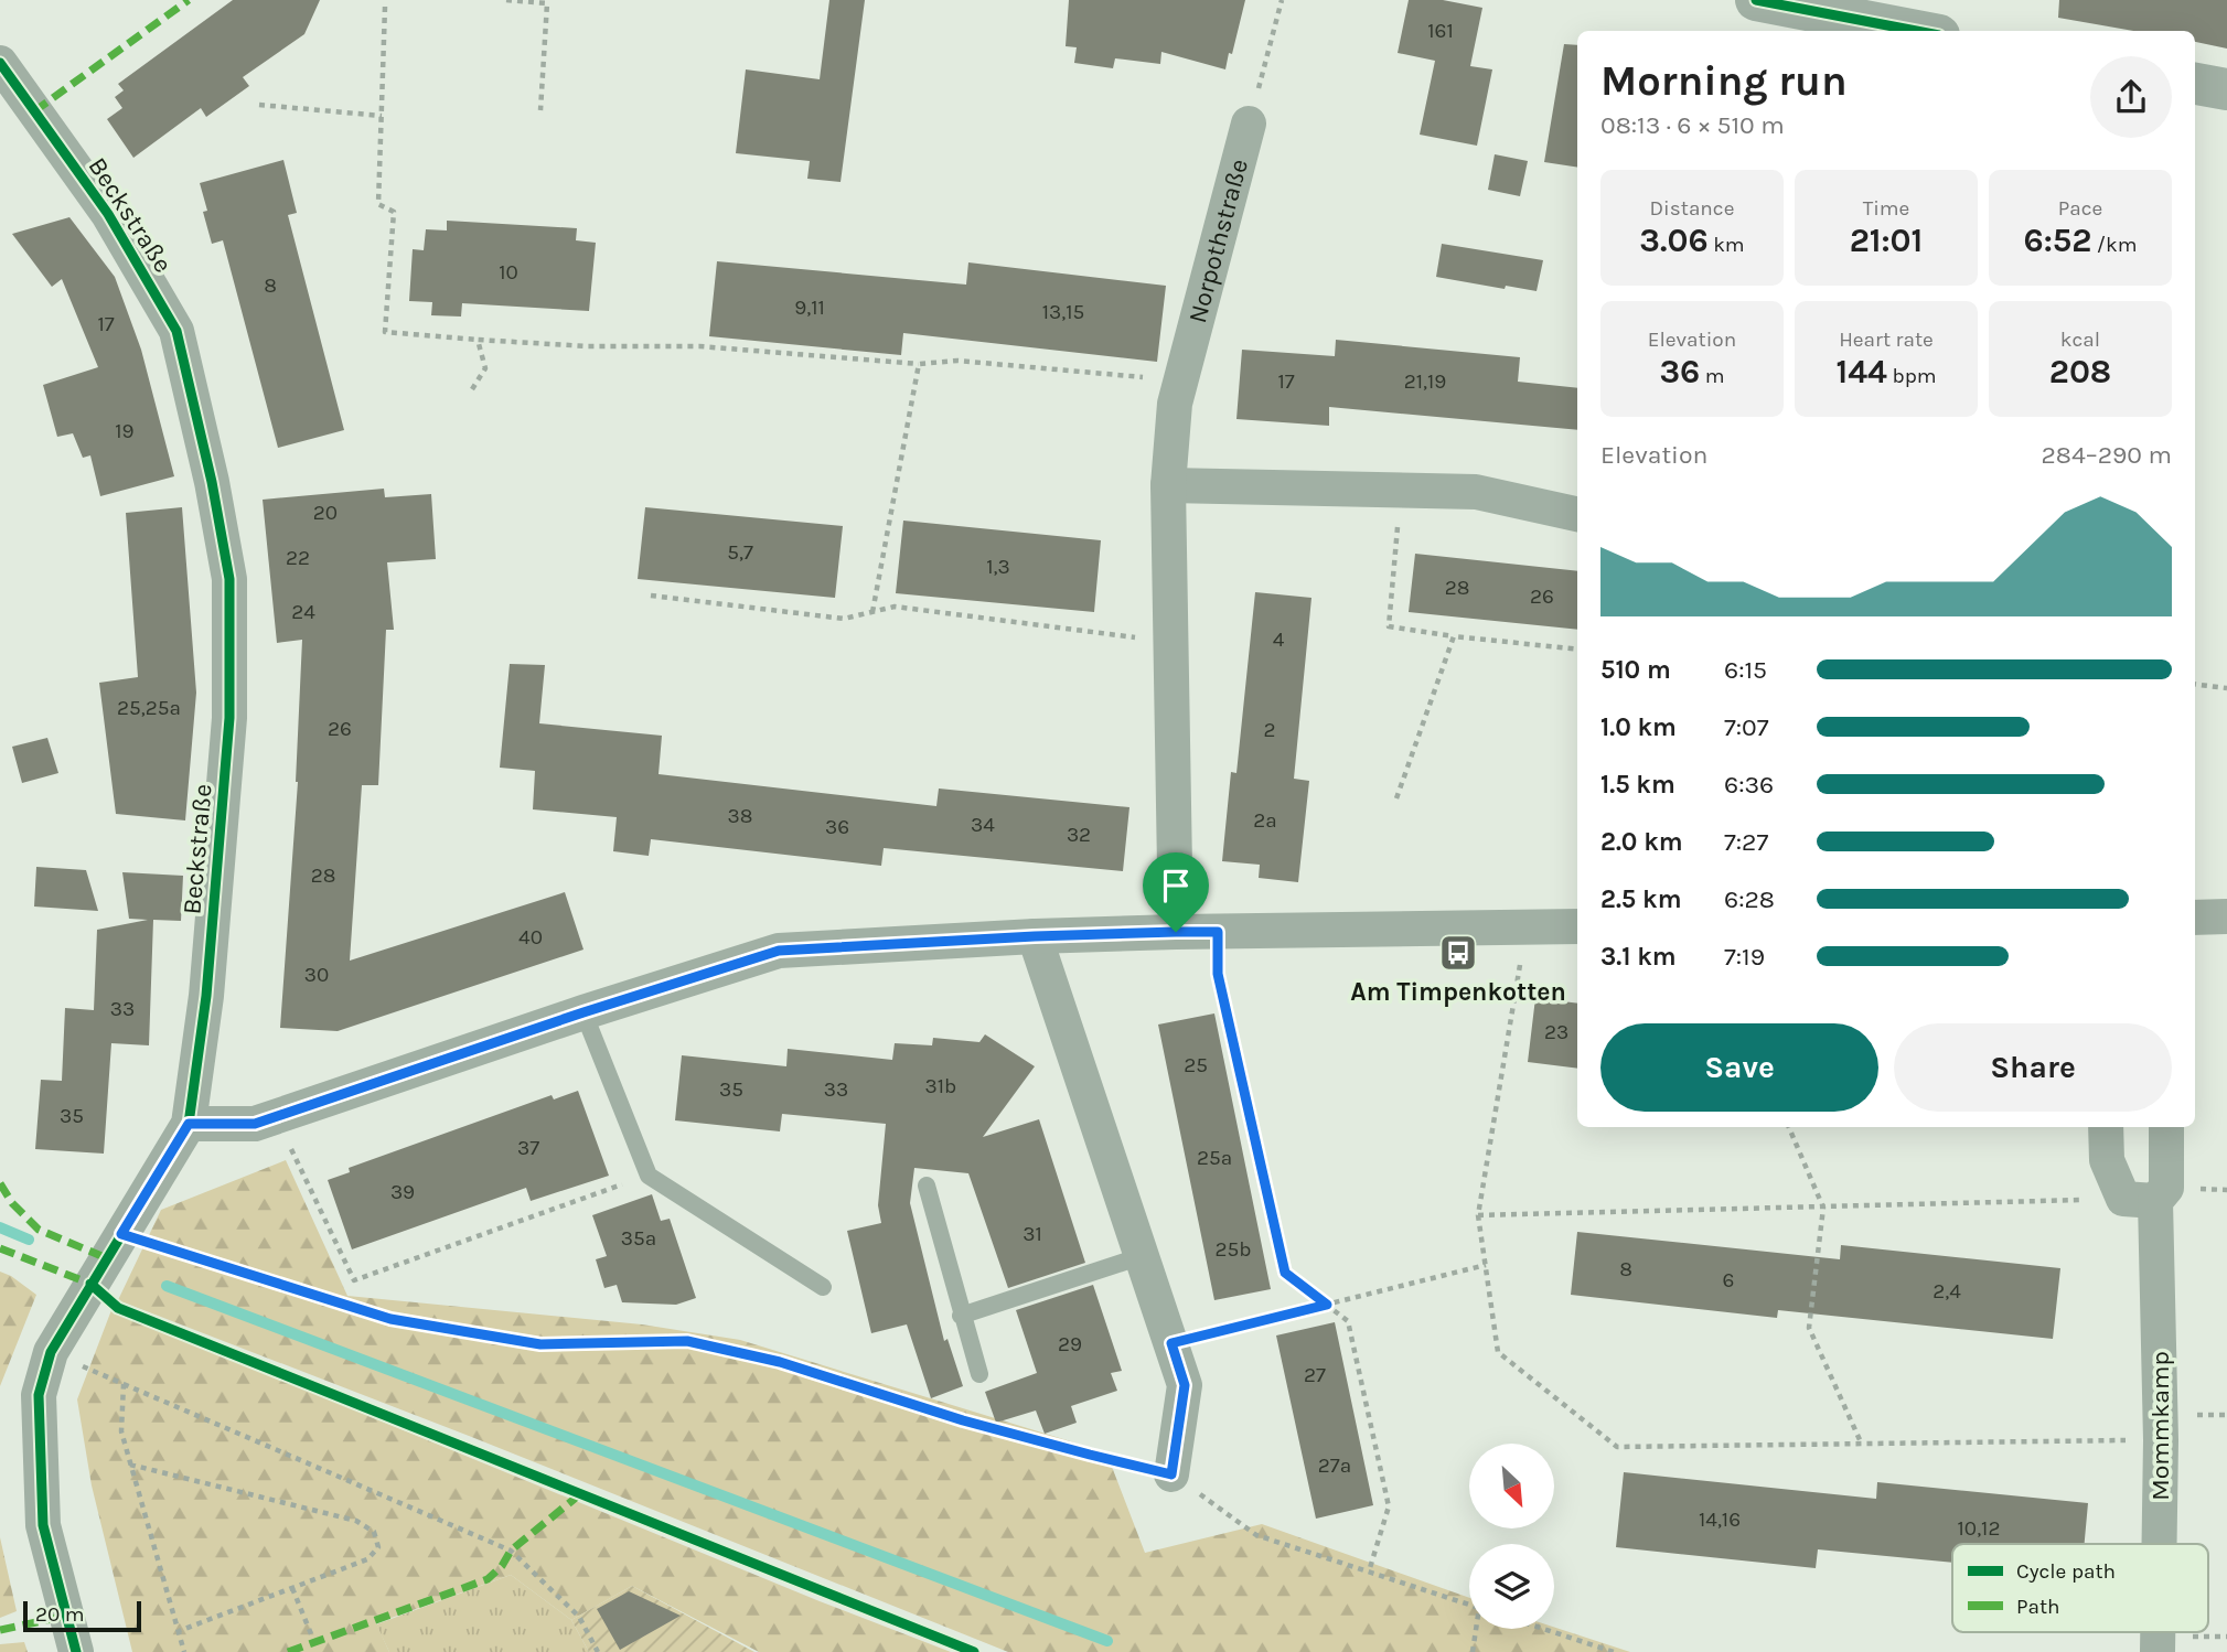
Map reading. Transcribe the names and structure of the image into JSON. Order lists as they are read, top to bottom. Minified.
{"streets":{"street":["Beckstraße","Norpothstraße","Mommkamp"]},"places":{"bus stop":["Am Timpenkotten"]},"house_numbers":["161","10","8","9,11","13,15","17","17","21,19","19","20","5,7","22","1,3","28","26","24","4","25,25a","26","2","38","2a","34","36","32","28","40","30","33","23","25","31b","35","33","35","37","25a","39","31","35a","25b","8","6","2,4","29","27","27a","14,16","10,12"],"legend":["Cycle path","Path"],"scale_bar":"20 m","north":"bottom right","page":{"heading":["Morning run","08:13 · 6 × 510 m"],"stats":[["Distance","3.06 km"],["Time","21:01"],["Pace","6:52 /km"],["Elevation","36 m"],["Heart rate","144 bpm"],["kcal","208"]],"chart":["Elevation","284–290 m"],"list":[{"name":"510 m","note":"6:15"},{"name":"1.0 km","note":"7:07"},{"name":"1.5 km","note":"6:36"},{"name":"2.0 km","note":"7:27"},{"name":"2.5 km","note":"6:28"},{"name":"3.1 km","note":"7:19"}],"buttons":["Save","Share"],"scale":"20 m"}}
